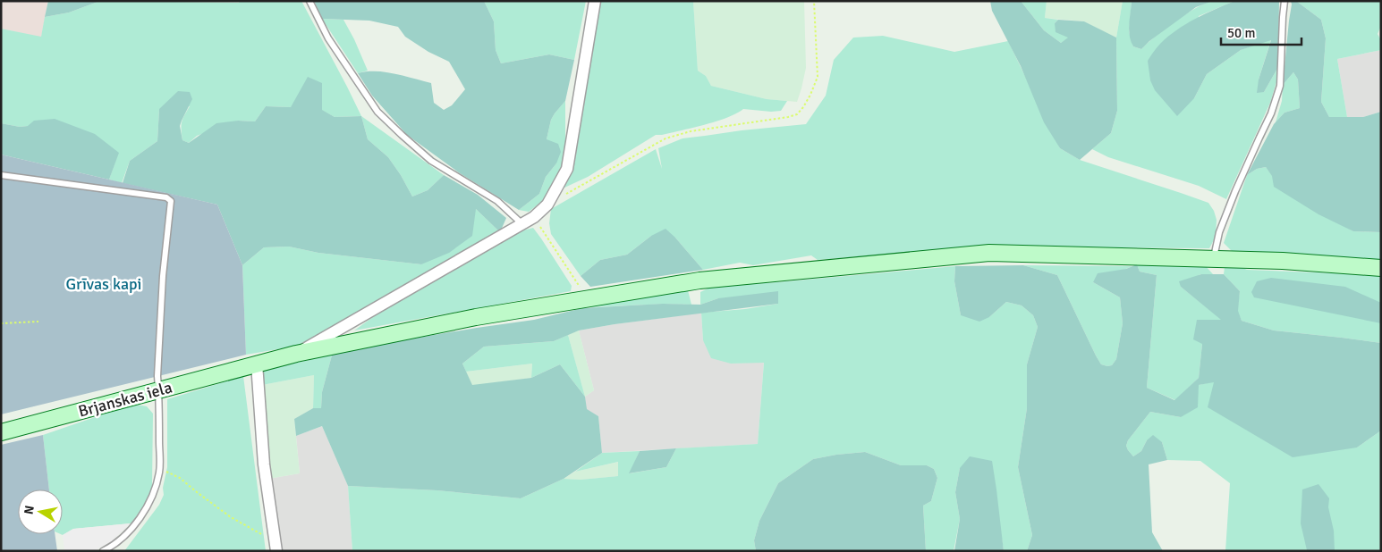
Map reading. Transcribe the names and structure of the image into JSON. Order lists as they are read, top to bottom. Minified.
{"streets":{"main road":["Brjanskas iela"]},"parks":["Grīvas kapi"],"scale_bar":"50 m","north":"left"}
